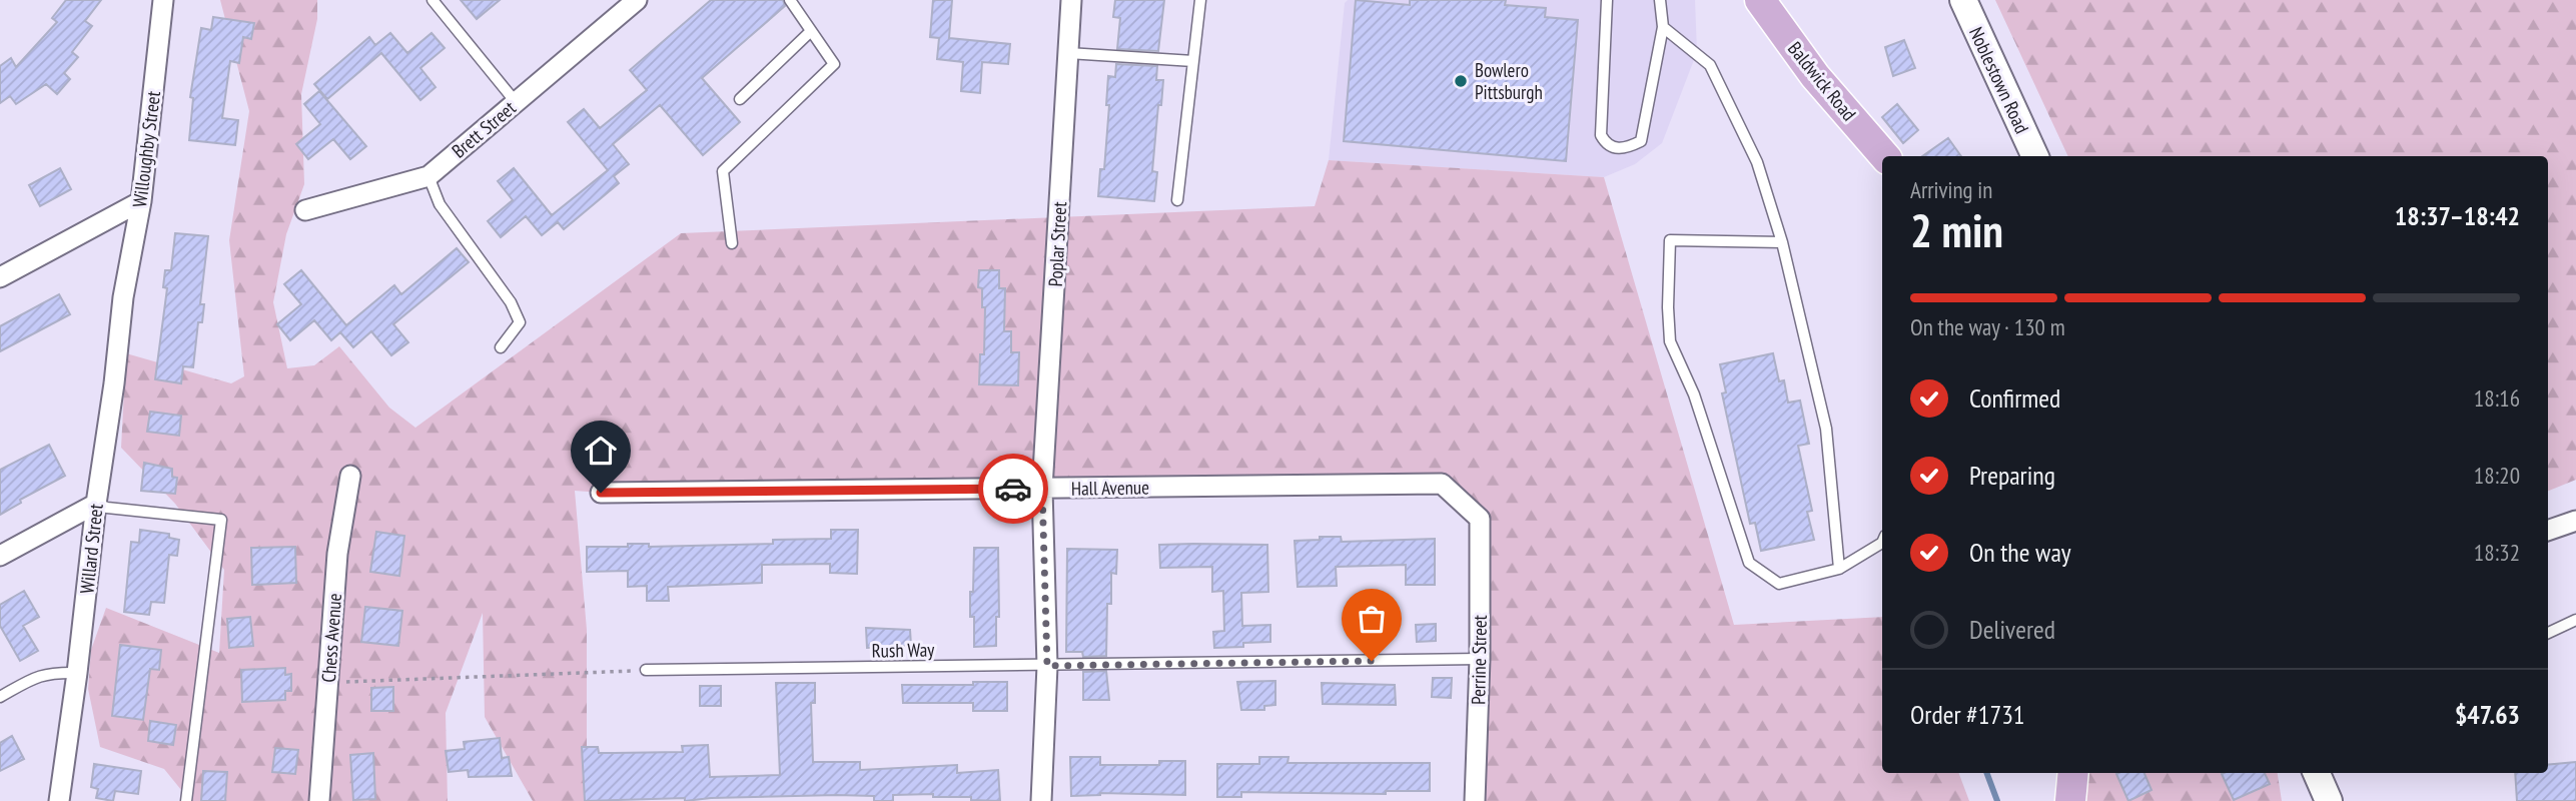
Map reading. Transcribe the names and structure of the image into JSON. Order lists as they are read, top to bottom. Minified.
{"streets":{"main road":["Noblestown Road","Baldwick Road"],"street":["Brett Street","Willoughby Street","Poplar Street","Hall Avenue","Willard Street","Chess Avenue","Perrine Street"],"lane":["Rush Way"]},"crossings":[["Willoughby Street","Willard Street"],["Poplar Street","Hall Avenue"],["Poplar Street","Rush Way"],["Hall Avenue","Perrine Street"],["Rush Way","Perrine Street"]],"places":["Bowlero Pittsburgh"],"page":{"heading":["2 min","Arriving in","18:37–18:42"],"panel":["Order #1731","$47.63"],"bar":"On the way · 130 m","list":[["Confirmed","18:16"],["Preparing","18:20"],["On the way","18:32"],"Delivered"]}}
